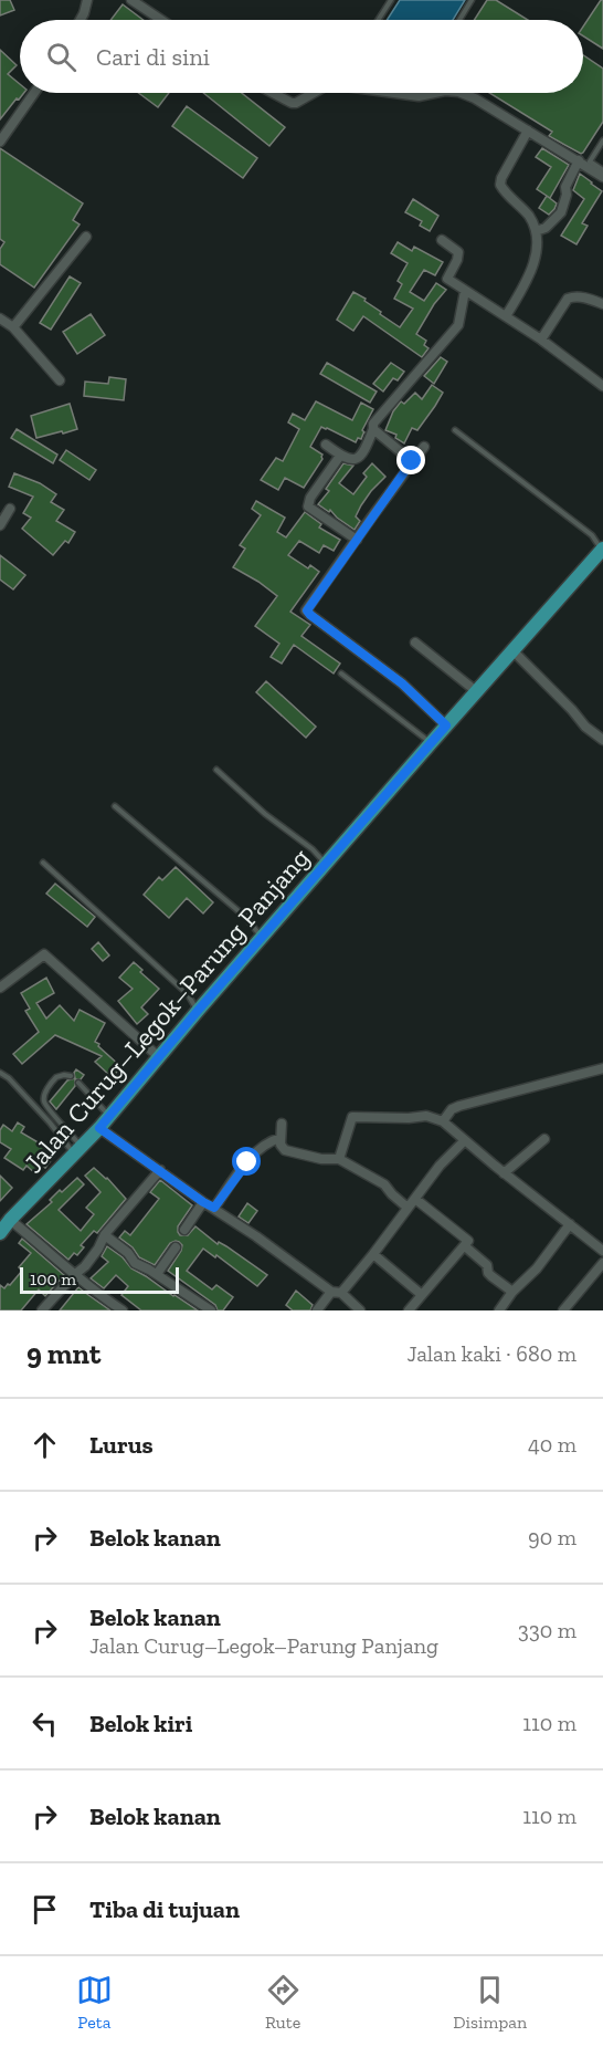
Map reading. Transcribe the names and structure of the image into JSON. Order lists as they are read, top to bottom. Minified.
{"streets":{"main road":["Jalan Curug–Legok–Parung Panjang"]},"scale_bar":"100 m","page":{"search":"Cari di sini","scale":"100 m","heading":["9 mnt","Jalan kaki · 680 m"],"list":[["Lurus","40 m"],["Belok kanan","90 m"],["Belok kanan","Jalan Curug–Legok–Parung Panjang","330 m"],["Belok kiri","110 m"],["Belok kanan","110 m"],"Tiba di tujuan"],"nav":["Peta","Rute","Disimpan"]}}
